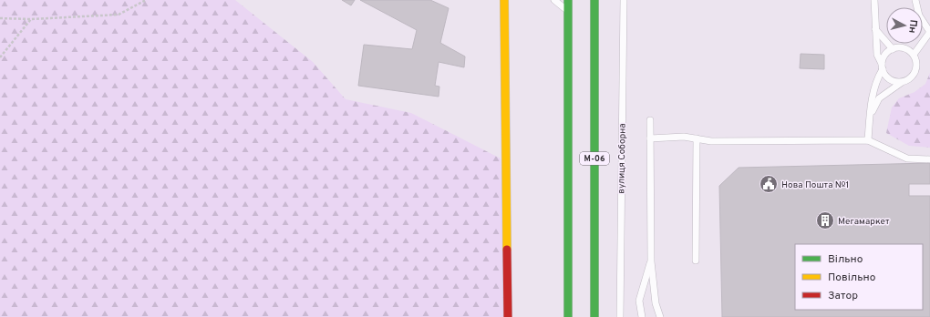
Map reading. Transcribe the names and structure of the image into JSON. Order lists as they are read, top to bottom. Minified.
{"streets":{"main road":["М-06"],"lane":["вулиця Соборна"]},"places":{"public building":["Нова Пошта №1"],"building":["Мегамаркет"]},"legend":["Вільно","Повільно","Затор"],"north":"right"}
